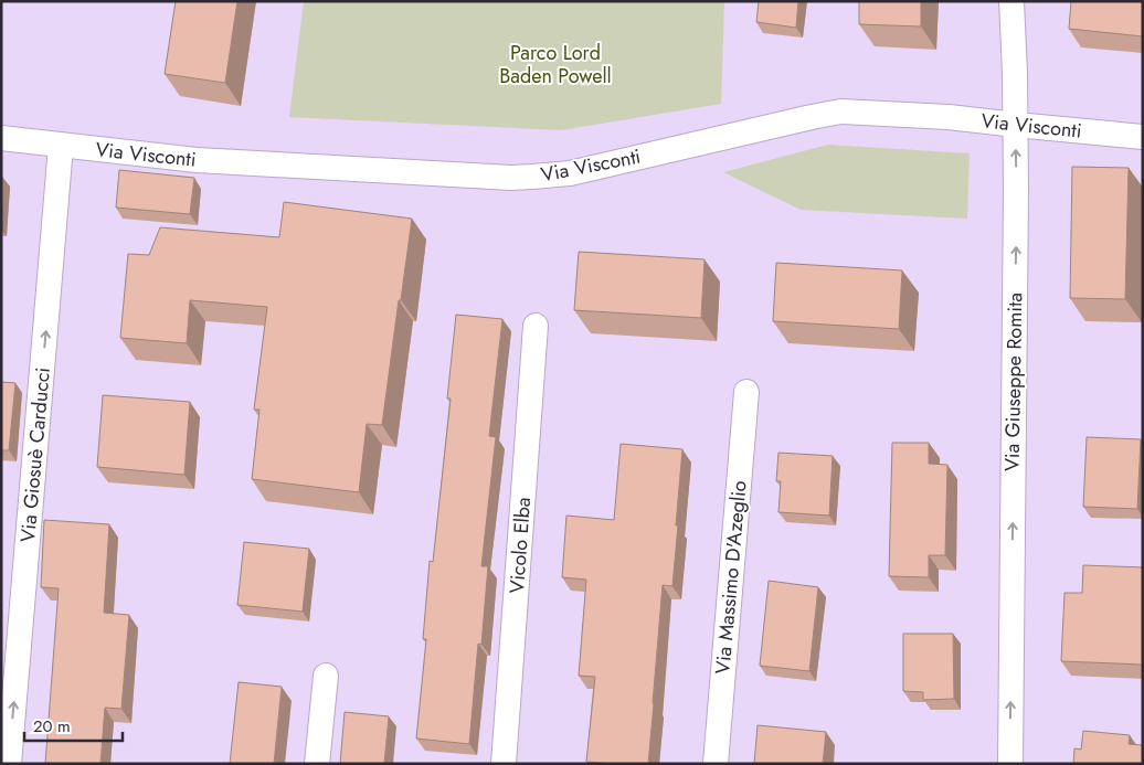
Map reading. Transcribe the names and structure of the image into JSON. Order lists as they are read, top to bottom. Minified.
{"streets":{"street":["Via Visconti","Via Giuseppe Romita","Via Giosuè Carducci","Vicolo Elba","Via Massimo D'Azeglio"]},"crossings":[["Via Visconti","Via Giuseppe Romita"],["Via Visconti","Via Giosuè Carducci"]],"one_way":["Via Giuseppe Romita","Via Giosuè Carducci"],"parks":["Parco Lord Baden Powell"],"scale_bar":"20 m"}
